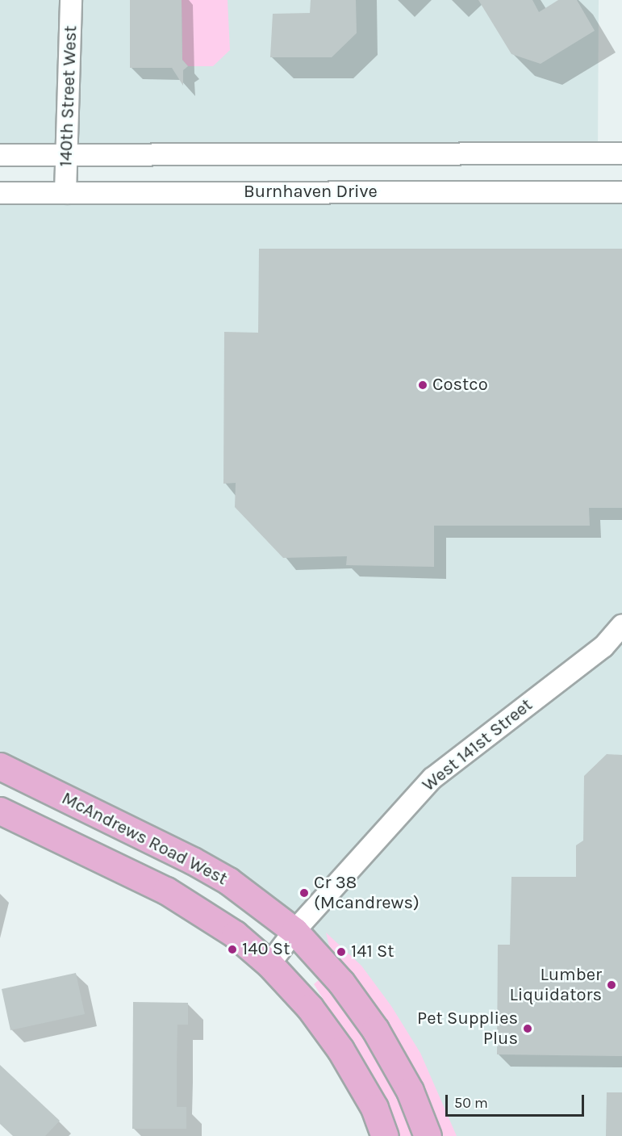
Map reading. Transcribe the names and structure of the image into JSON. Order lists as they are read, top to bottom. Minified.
{"streets":{"main road":["McAndrews Road West"],"street":["140th Street West","Burnhaven Drive","West 141st Street"]},"crossings":[["140th Street West","Burnhaven Drive"],["West 141st Street","McAndrews Road West"]],"places":["Costco","Cr 38 (Mcandrews)","140 St","141 St","Lumber Liquidators","Pet Supplies Plus"],"scale_bar":"50 m"}
